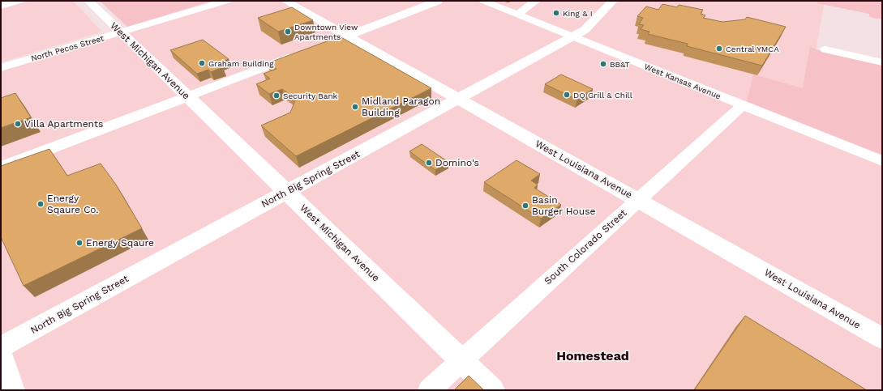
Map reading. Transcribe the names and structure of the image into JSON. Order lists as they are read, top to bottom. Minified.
{"streets":{"main road":["West Michigan Avenue","West Louisiana Avenue","North Big Spring Street"],"street":["North Pecos Street","West Kansas Avenue","South Colorado Street"]},"crossings":[["North Pecos Street","West Michigan Avenue"],["West Michigan Avenue","North Big Spring Street"],["West Michigan Avenue","South Colorado Street"],["West Kansas Avenue","North Big Spring Street"],["West Kansas Avenue","South Colorado Street"],["West Louisiana Avenue","North Big Spring Street"],["West Louisiana Avenue","South Colorado Street"]],"districts":["Homestead"],"places":["King & I","Downtown View Apartments","Central YMCA","Graham Building","BB&T","DQ Grill & Chill","Security Bank","Midland Paragon Building","Villa Apartments","Domino's","Energy Sqaure Co.","Basin Burger House","Energy Sqaure"]}
